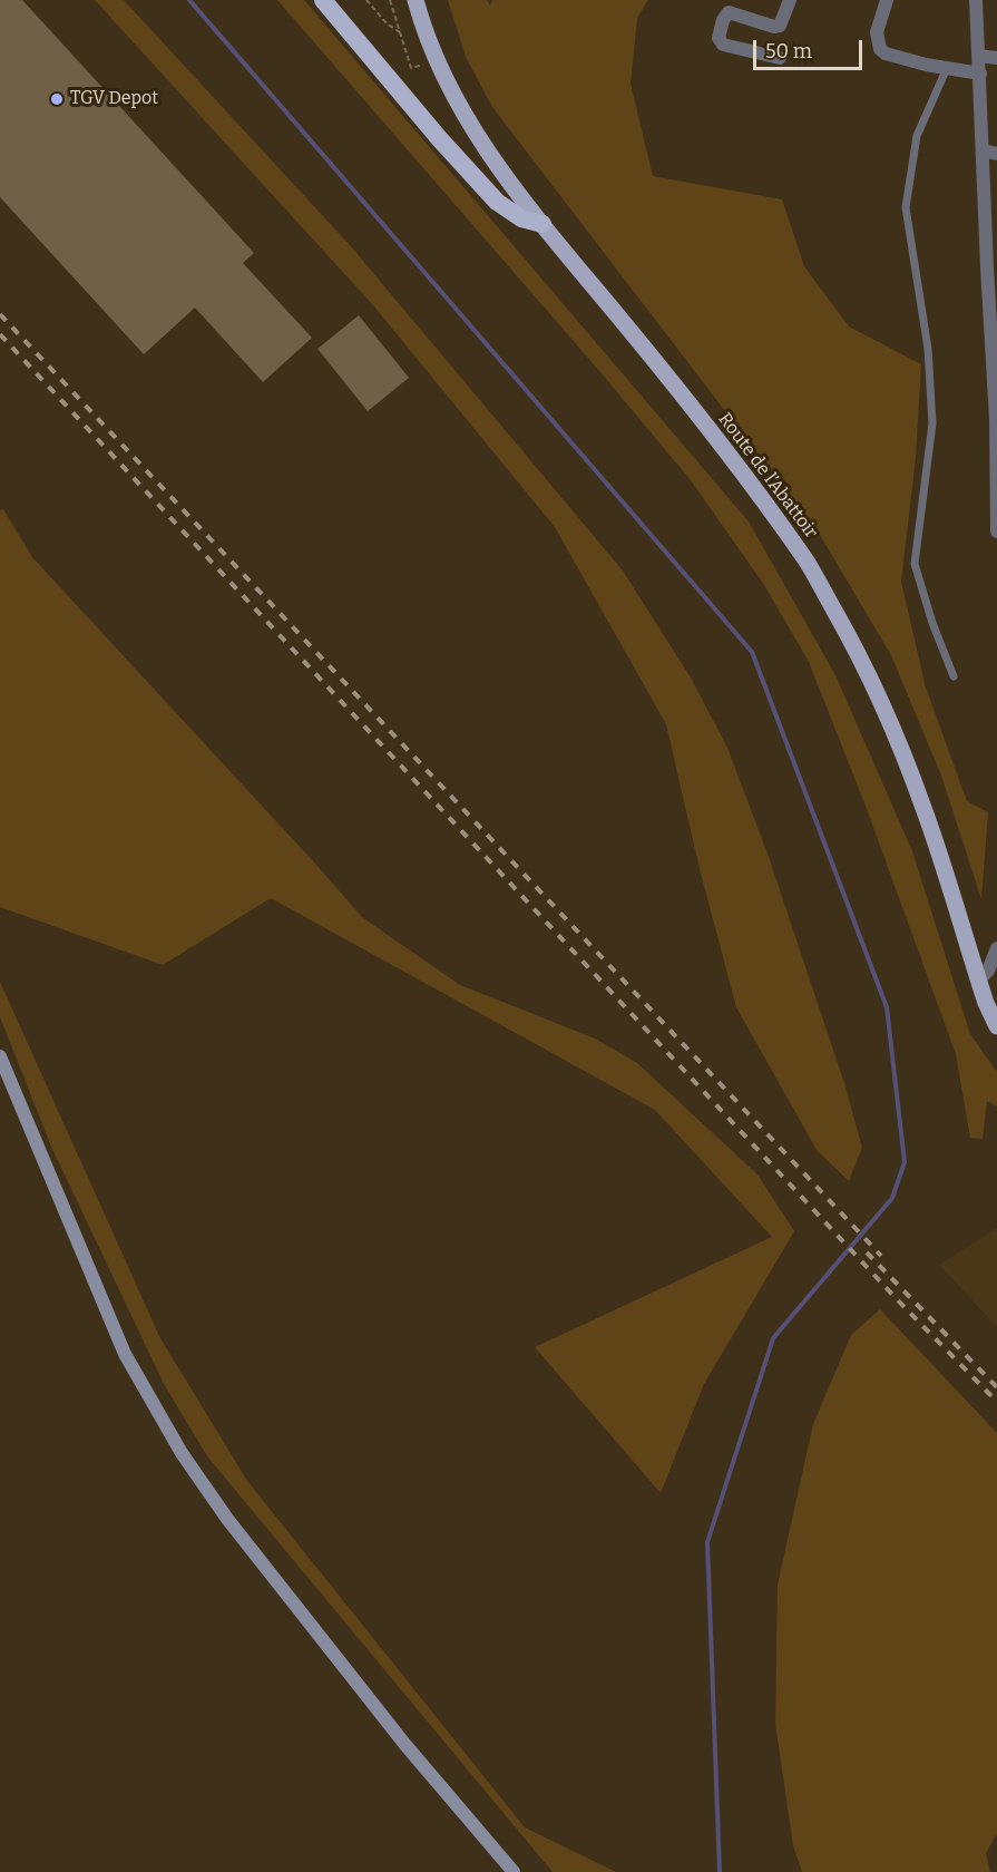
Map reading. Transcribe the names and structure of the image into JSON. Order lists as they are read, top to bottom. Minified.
{"streets":{"main road":["Route de l’Abattoir"]},"places":["TGV Depot"],"scale_bar":"50 m"}
